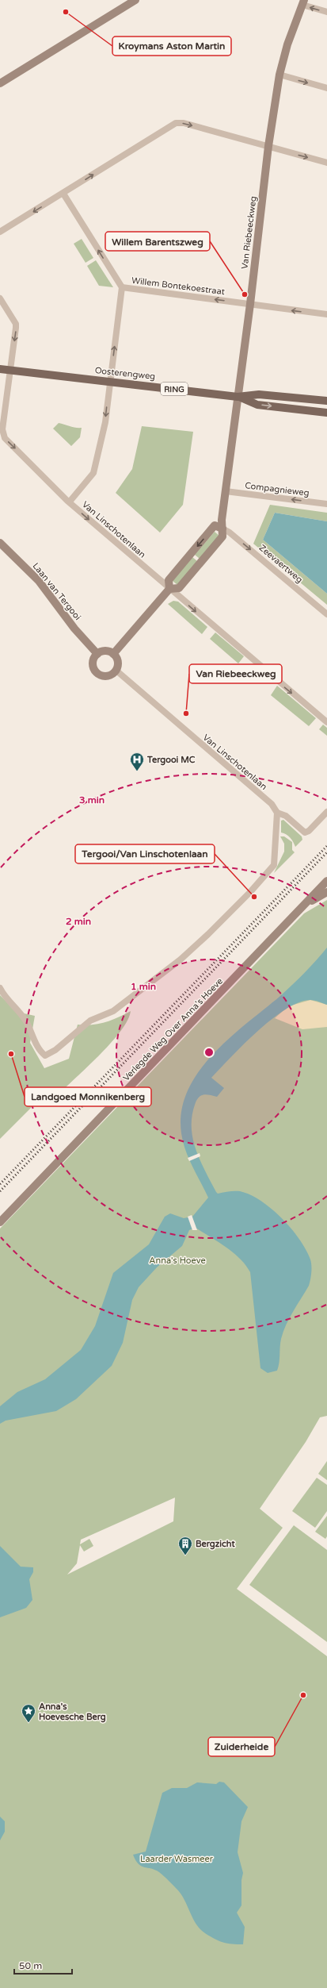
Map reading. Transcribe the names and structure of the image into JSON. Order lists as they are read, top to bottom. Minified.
{"streets":{"main road":["Oosterengweg","RING"],"street":["Van Riebeeckweg","Willem Bontekoestraat","Compagnieweg","Van Linschotenlaan","Zeevaertweg","Laan van Tergooi","Verlegde Weg Over Anna's Hoeve"]},"crossings":[["Van Riebeeckweg","Willem Bontekoestraat"],["Van Riebeeckweg","Oosterengweg"],["Van Riebeeckweg","Compagnieweg"],["Van Riebeeckweg","Van Linschotenlaan"],["Van Riebeeckweg","Zeevaertweg"],["Van Riebeeckweg","Laan van Tergooi"],["Oosterengweg","RING"],["Oosterengweg","Van Linschotenlaan"],["RING","Van Linschotenlaan"],["Van Linschotenlaan","Laan van Tergooi"]],"one_way":["Willem Bontekoestraat","Compagnieweg","Van Linschotenlaan","Zeevaertweg"],"parks":["Anna's Hoeve","Laarder Wasmeer"],"places":{"other":["Kroymans Aston Martin","Willem Barentszweg","Van Riebeeckweg","Tergooi/Van Linschotenlaan","Landgoed Monnikenberg","Zuiderheide"],"hospital":["Tergooi MC"],"building":["Bergzicht"],"place":["Anna's Hoevesche Berg"]},"scale_bar":"50 m","rings":["3 min","2 min","1 min"]}
